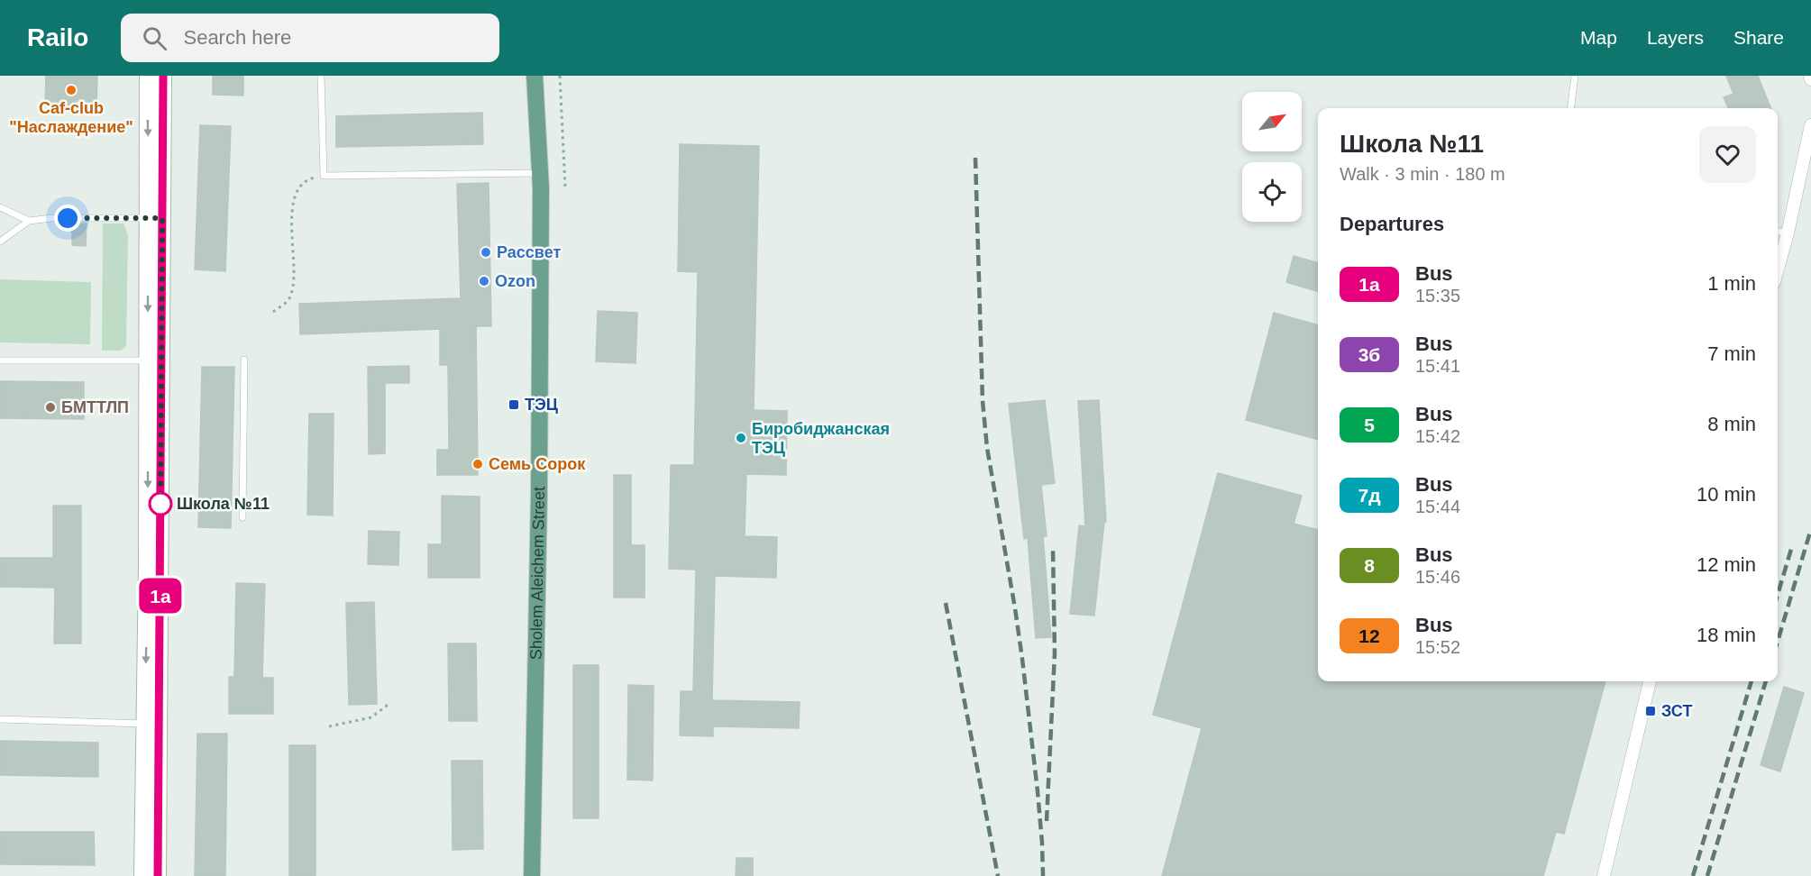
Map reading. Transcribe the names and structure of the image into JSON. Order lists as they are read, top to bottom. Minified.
{"streets":{"main road":["Sholem Aleichem Street"]},"places":{"other":["Caf-club \"Наслаждение\"","Рассвет","Ozon","БМТТЛП","Биробиджанская ТЭЦ","Семь Сорок","Школа №11"],"transit":["ТЭЦ","ЗСТ"]},"lines":["bus line 1а"],"north":"top right","page":{"header":"Railo","search":"Search here","nav":["Map","Layers","Share"],"on_map":"1а","heading":[["Школа №11","Walk · 3 min · 180 m"],"Departures"],"list":[{"mark":"1а","name":"Bus","note":"15:35","value":"1 min"},{"mark":"3б","name":"Bus","note":"15:41","value":"7 min"},{"mark":"5","name":"Bus","note":"15:42","value":"8 min"},{"mark":"7д","name":"Bus","note":"15:44","value":"10 min"},{"mark":"8","name":"Bus","note":"15:46","value":"12 min"},{"mark":"12","name":"Bus","note":"15:52","value":"18 min"}]}}
